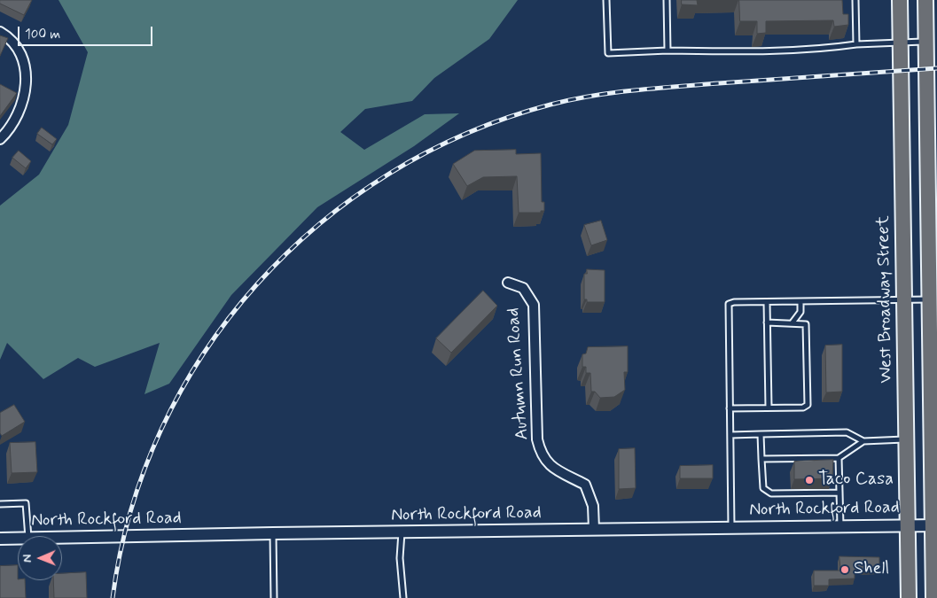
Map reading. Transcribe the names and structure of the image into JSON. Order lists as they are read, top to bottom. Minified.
{"streets":{"main road":["West Broadway Street"],"street":["Autumn Run Road","North Rockford Road"]},"crossings":[["West Broadway Street","North Rockford Road"],["Autumn Run Road","North Rockford Road"]],"places":["Taco Casa","Shell"],"scale_bar":"100 m","north":"left"}
